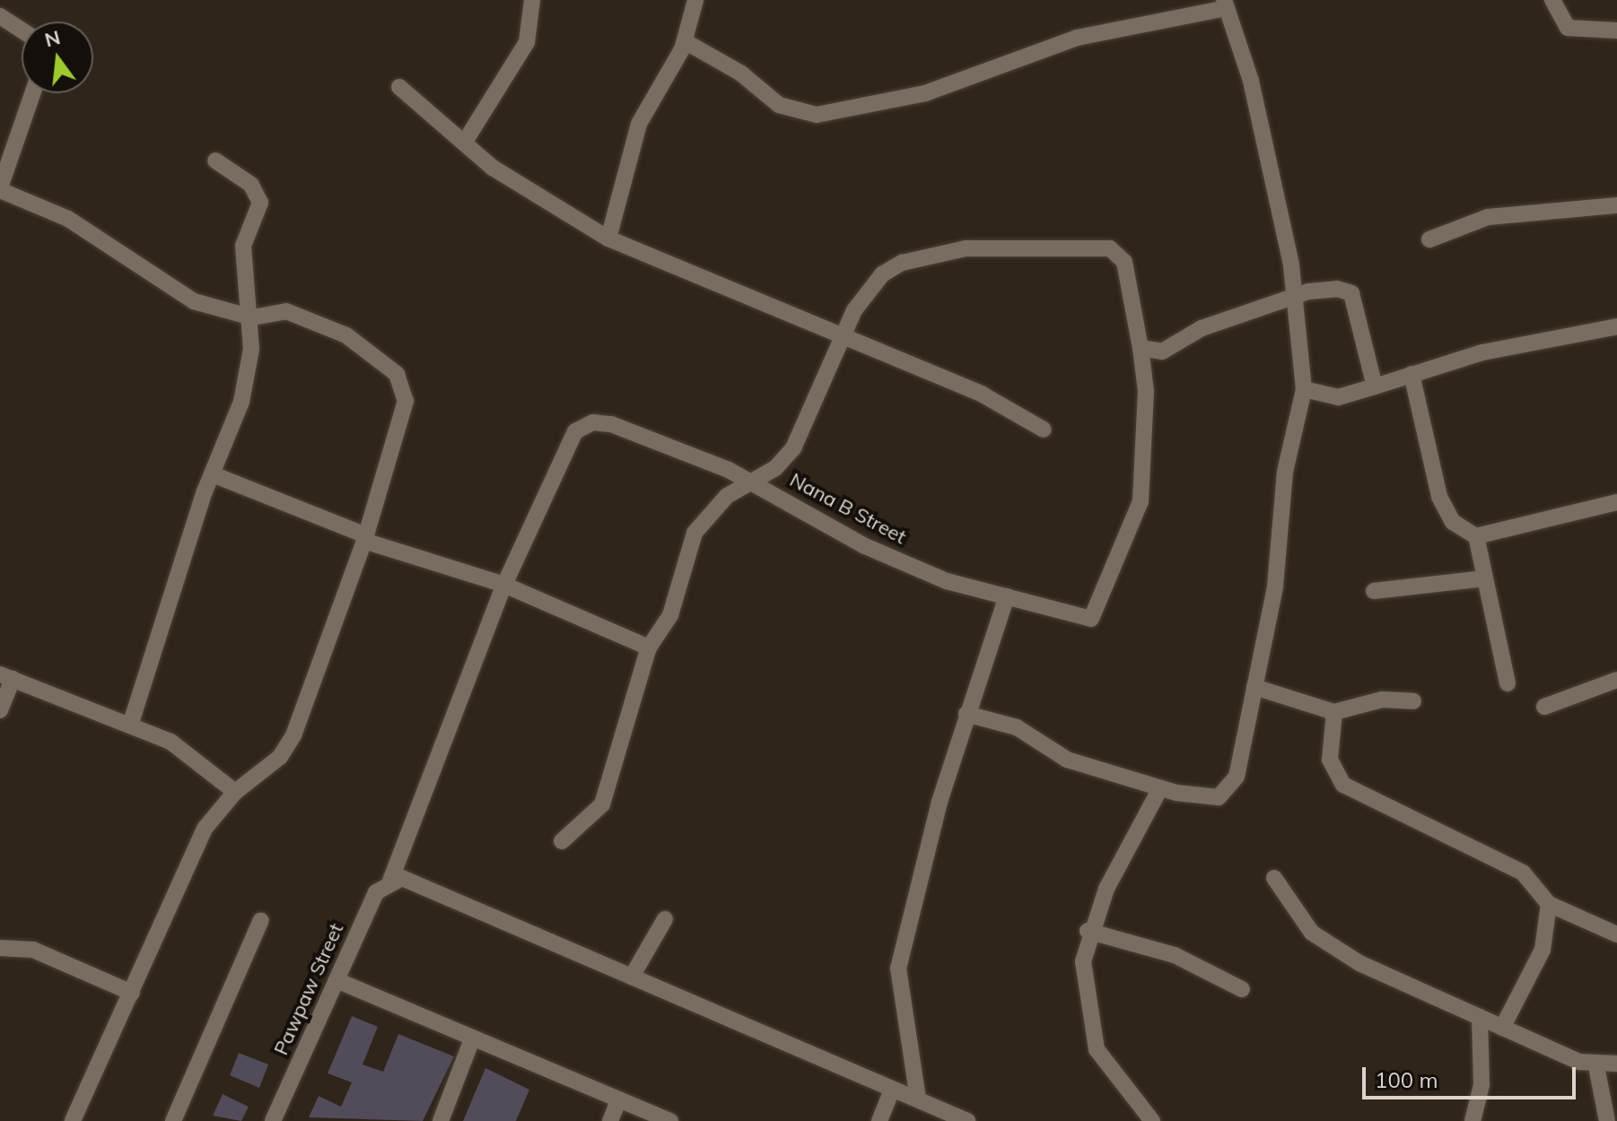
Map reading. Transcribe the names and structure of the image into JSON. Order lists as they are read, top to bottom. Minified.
{"streets":{"street":["Nana B Street","Pawpaw Street"]},"crossings":[["Nana B Street","Pawpaw Street"]],"scale_bar":"100 m","north":"top"}
